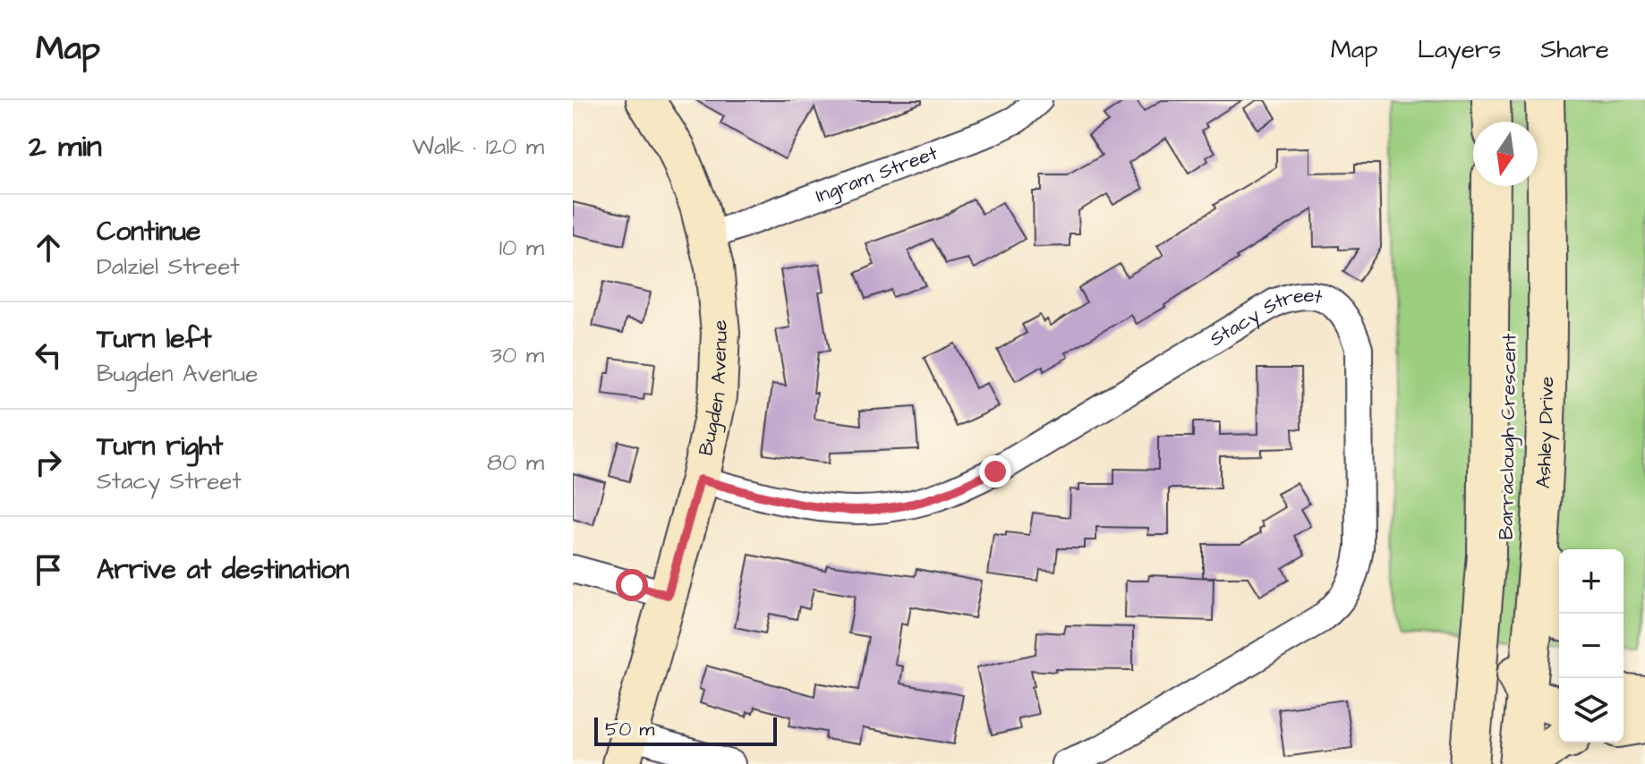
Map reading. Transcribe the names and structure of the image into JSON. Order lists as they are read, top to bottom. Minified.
{"streets":{"main road":["Bugden Avenue","Ashley Drive","Barraclough Crescent"],"street":["Ingram Street","Stacy Street"]},"crossings":[["Ingram Street","Bugden Avenue"],["Stacy Street","Bugden Avenue"],["Ashley Drive","Barraclough Crescent"]],"scale_bar":"50 m","north":"bottom","page":{"header":"Map","nav":["Map","Layers","Share"],"heading":["2 min","Walk · 120 m"],"list":[["Continue","Dalziel Street","10 m"],["Turn left","Bugden Avenue","30 m"],["Turn right","Stacy Street","80 m"],"Arrive at destination"],"map_buttons":["+","−"],"scale":"50 m"}}
